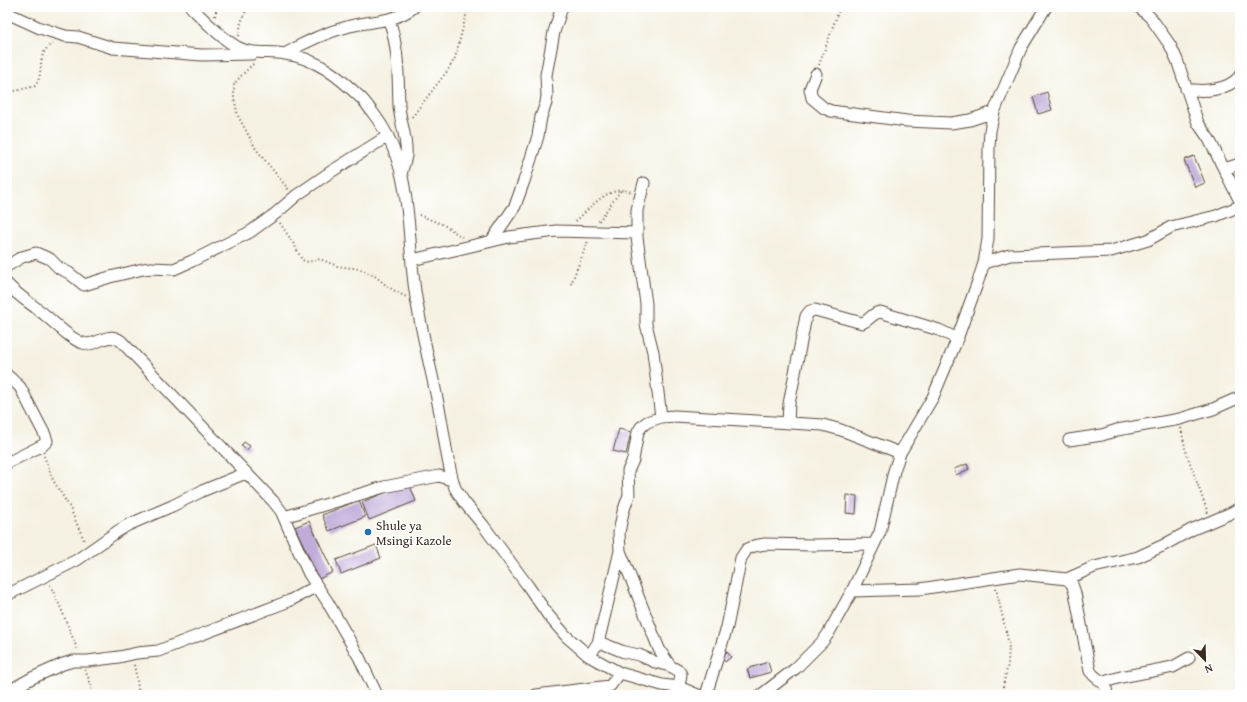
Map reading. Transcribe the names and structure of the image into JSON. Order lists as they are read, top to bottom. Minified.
{"places":["Shule ya Msingi Kazole"],"north":"bottom right"}
